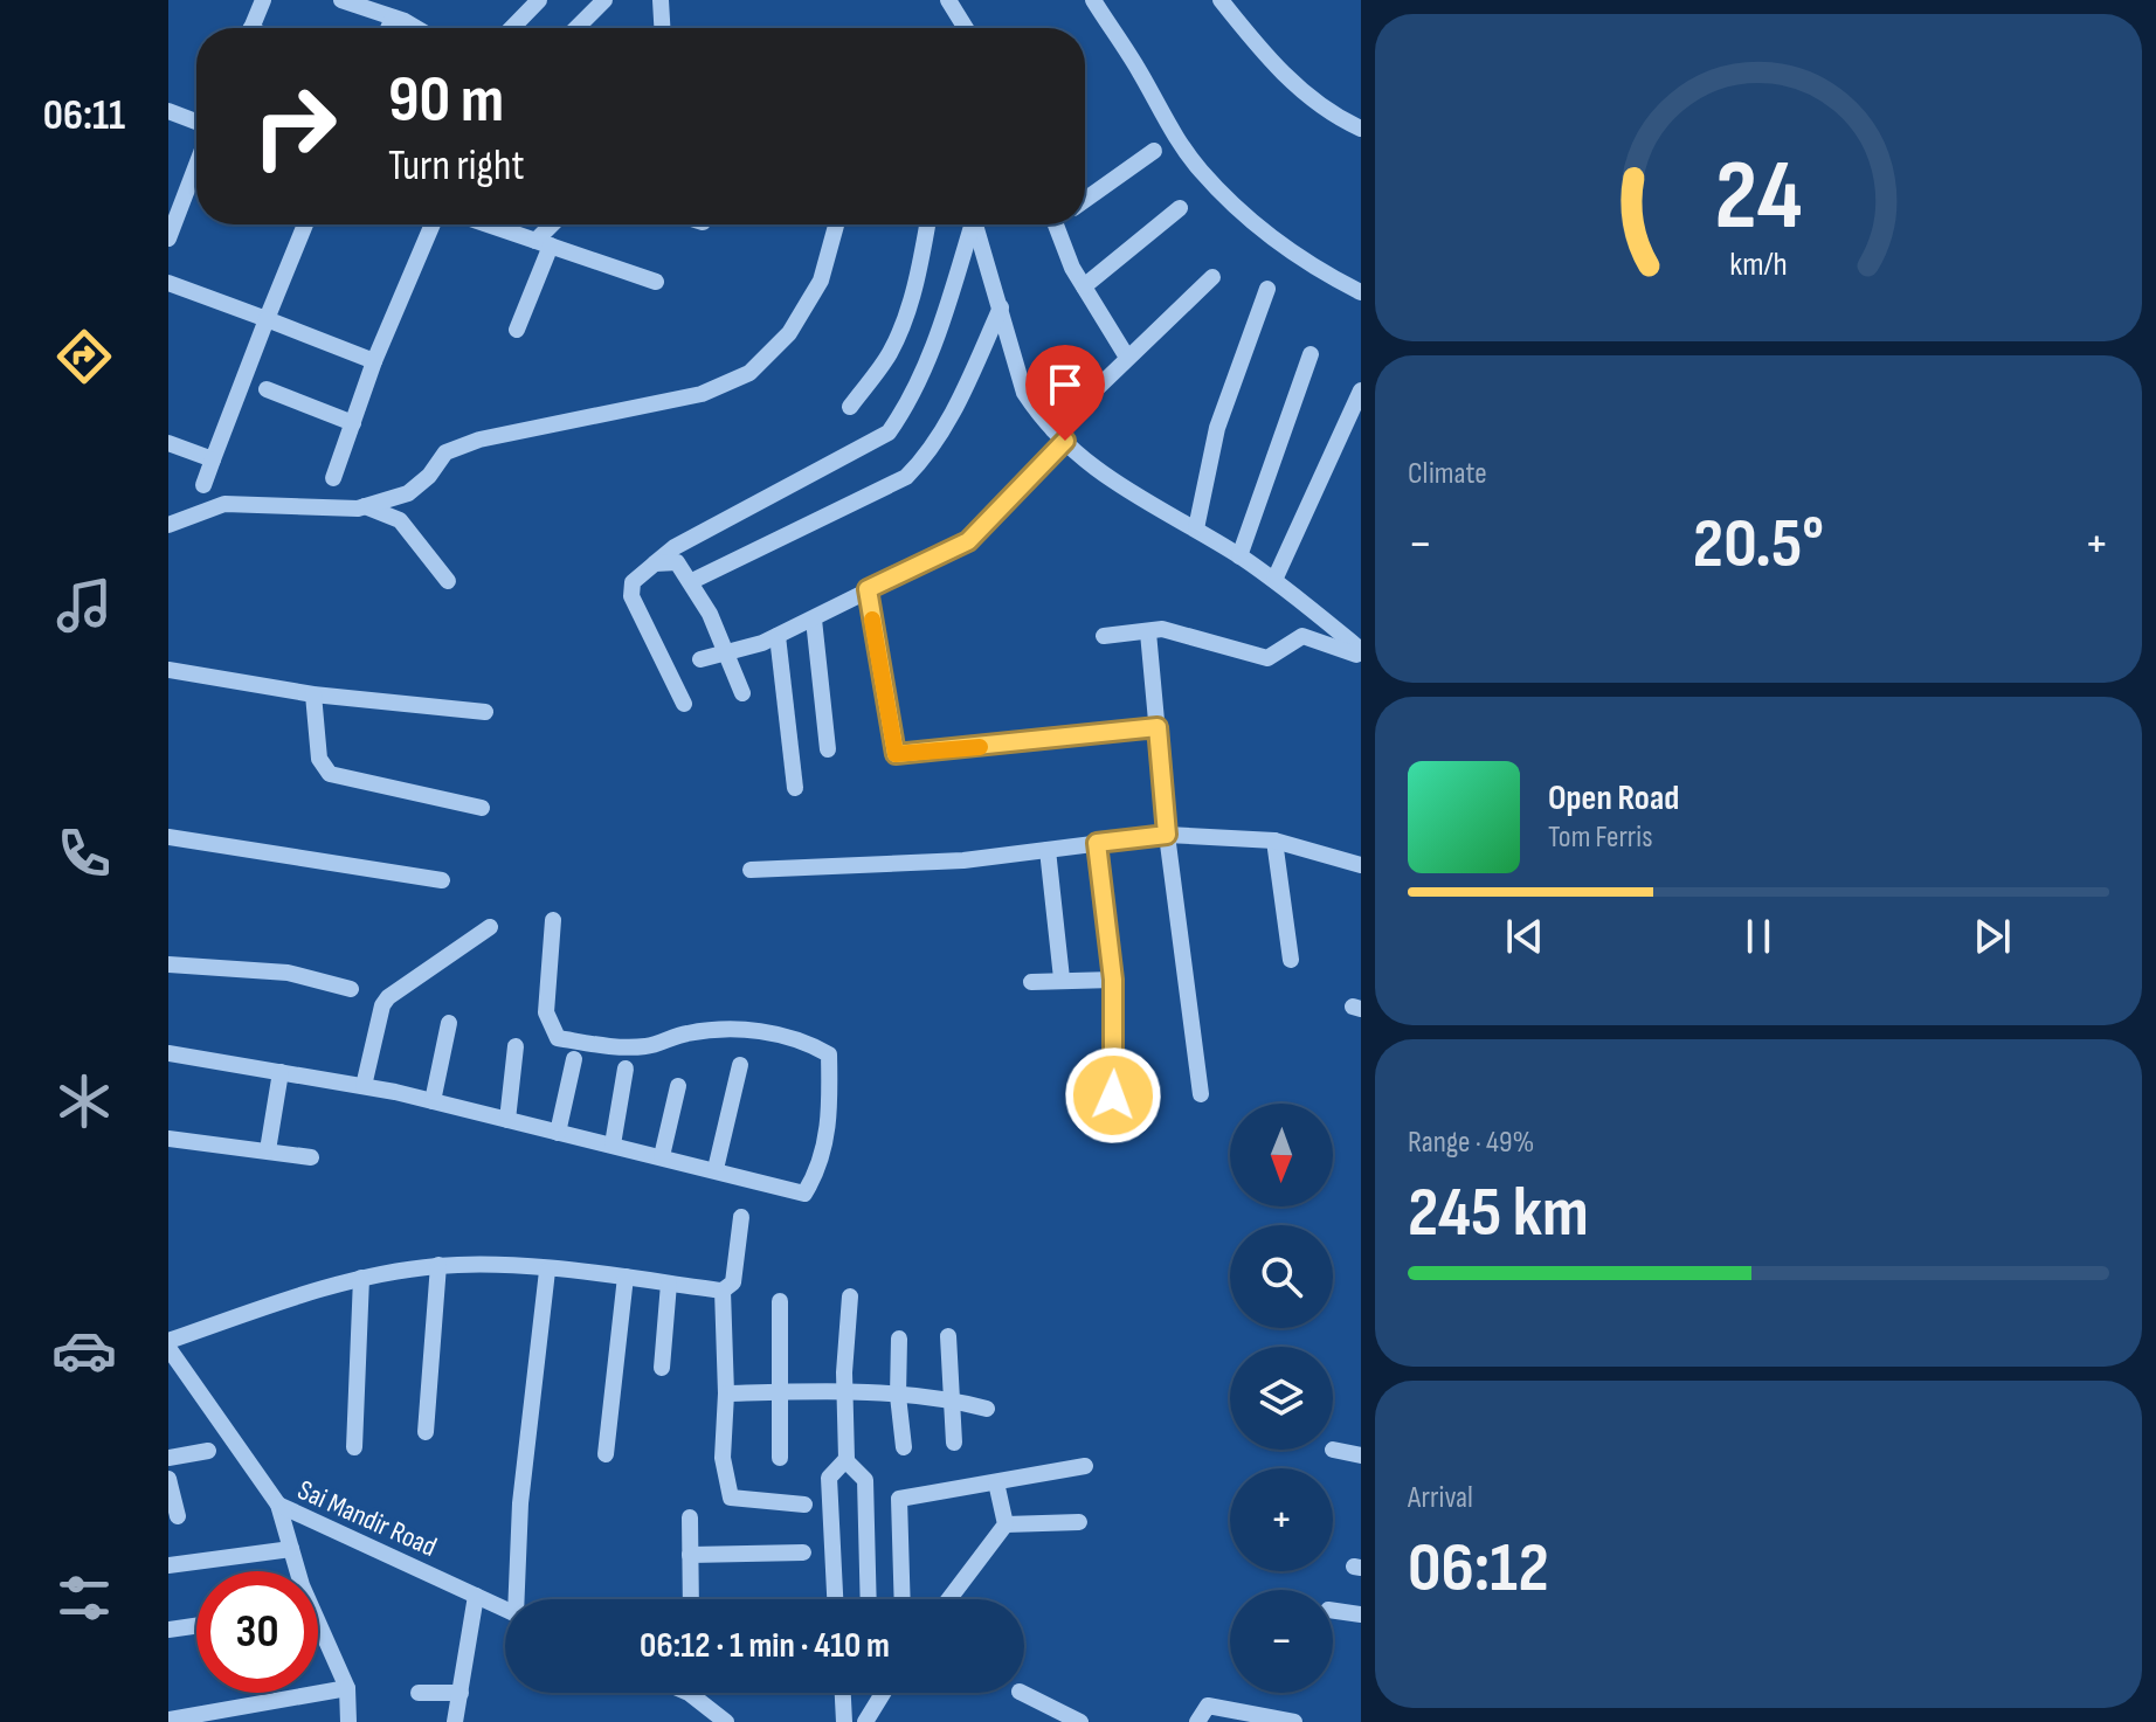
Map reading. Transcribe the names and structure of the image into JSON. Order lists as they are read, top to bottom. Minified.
{"streets":{"street":["Sai Mandir Road"]},"north":"bottom","page":{"tabs":"06:11","turn":["90 m","Turn right"],"tile":["Climate",["Range · 49%","245 km"],["Arrival","06:12"]],"heat":["−","20.5°","+"],"song":["Open Road","Tom Ferris"],"map_buttons":["+","−"],"limit":"30","trip":"06:12 · 1 min · 410 m","gauge":["24","km/h"]}}
